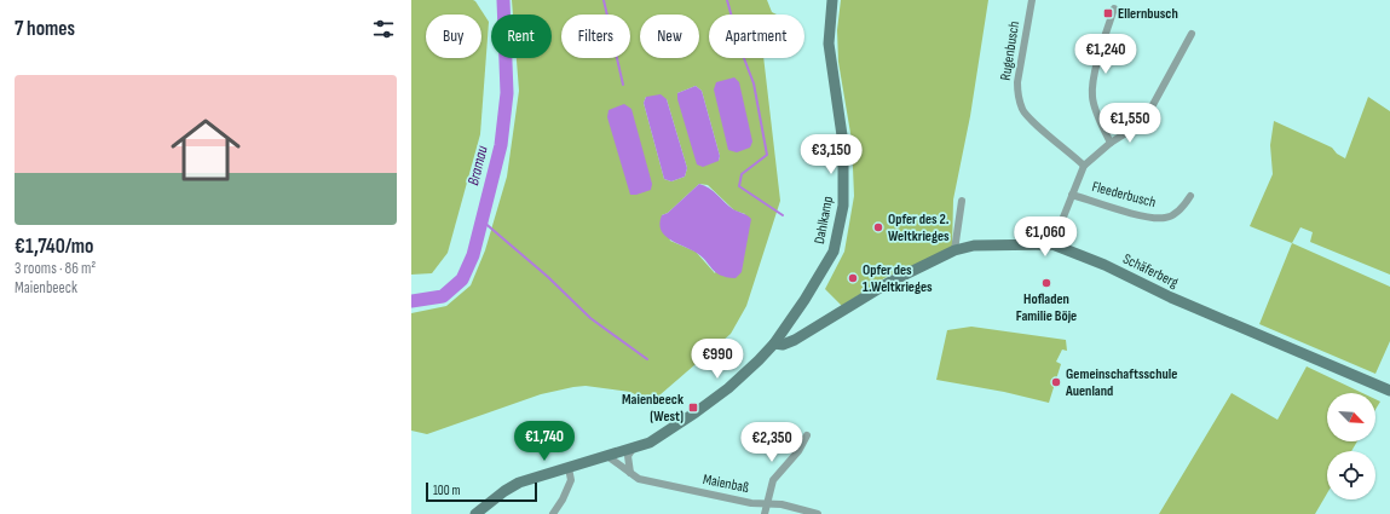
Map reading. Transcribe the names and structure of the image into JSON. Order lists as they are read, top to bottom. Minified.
{"streets":{"street":["Rugenbusch","Fleederbusch","Dahlkamp","Schäferberg","Maienbaß"]},"crossings":[["Dahlkamp","Schäferberg"],["Dahlkamp","Maienbaß"]],"water":["Bramau"],"places":{"transit":["Ellernbusch","Maienbeeck (West)"],"other":["Opfer des 2. Weltkrieges","Opfer des 1.Weltkrieges","Hofladen Familie Böje","Gemeinschaftsschule Auenland"]},"scale_bar":"100 m","north":"bottom right","page":{"heading":"7 homes","chip":["Buy","Rent","Filters","New","Apartment"],"price":["€1,240","€1,550","€3,150","€1,060","€990","€1,740","€2,350"],"list":[{"name":"€1,740/mo","note":"3 rooms · 86 m² · Maienbeeck"}],"scale":"100 m"}}
